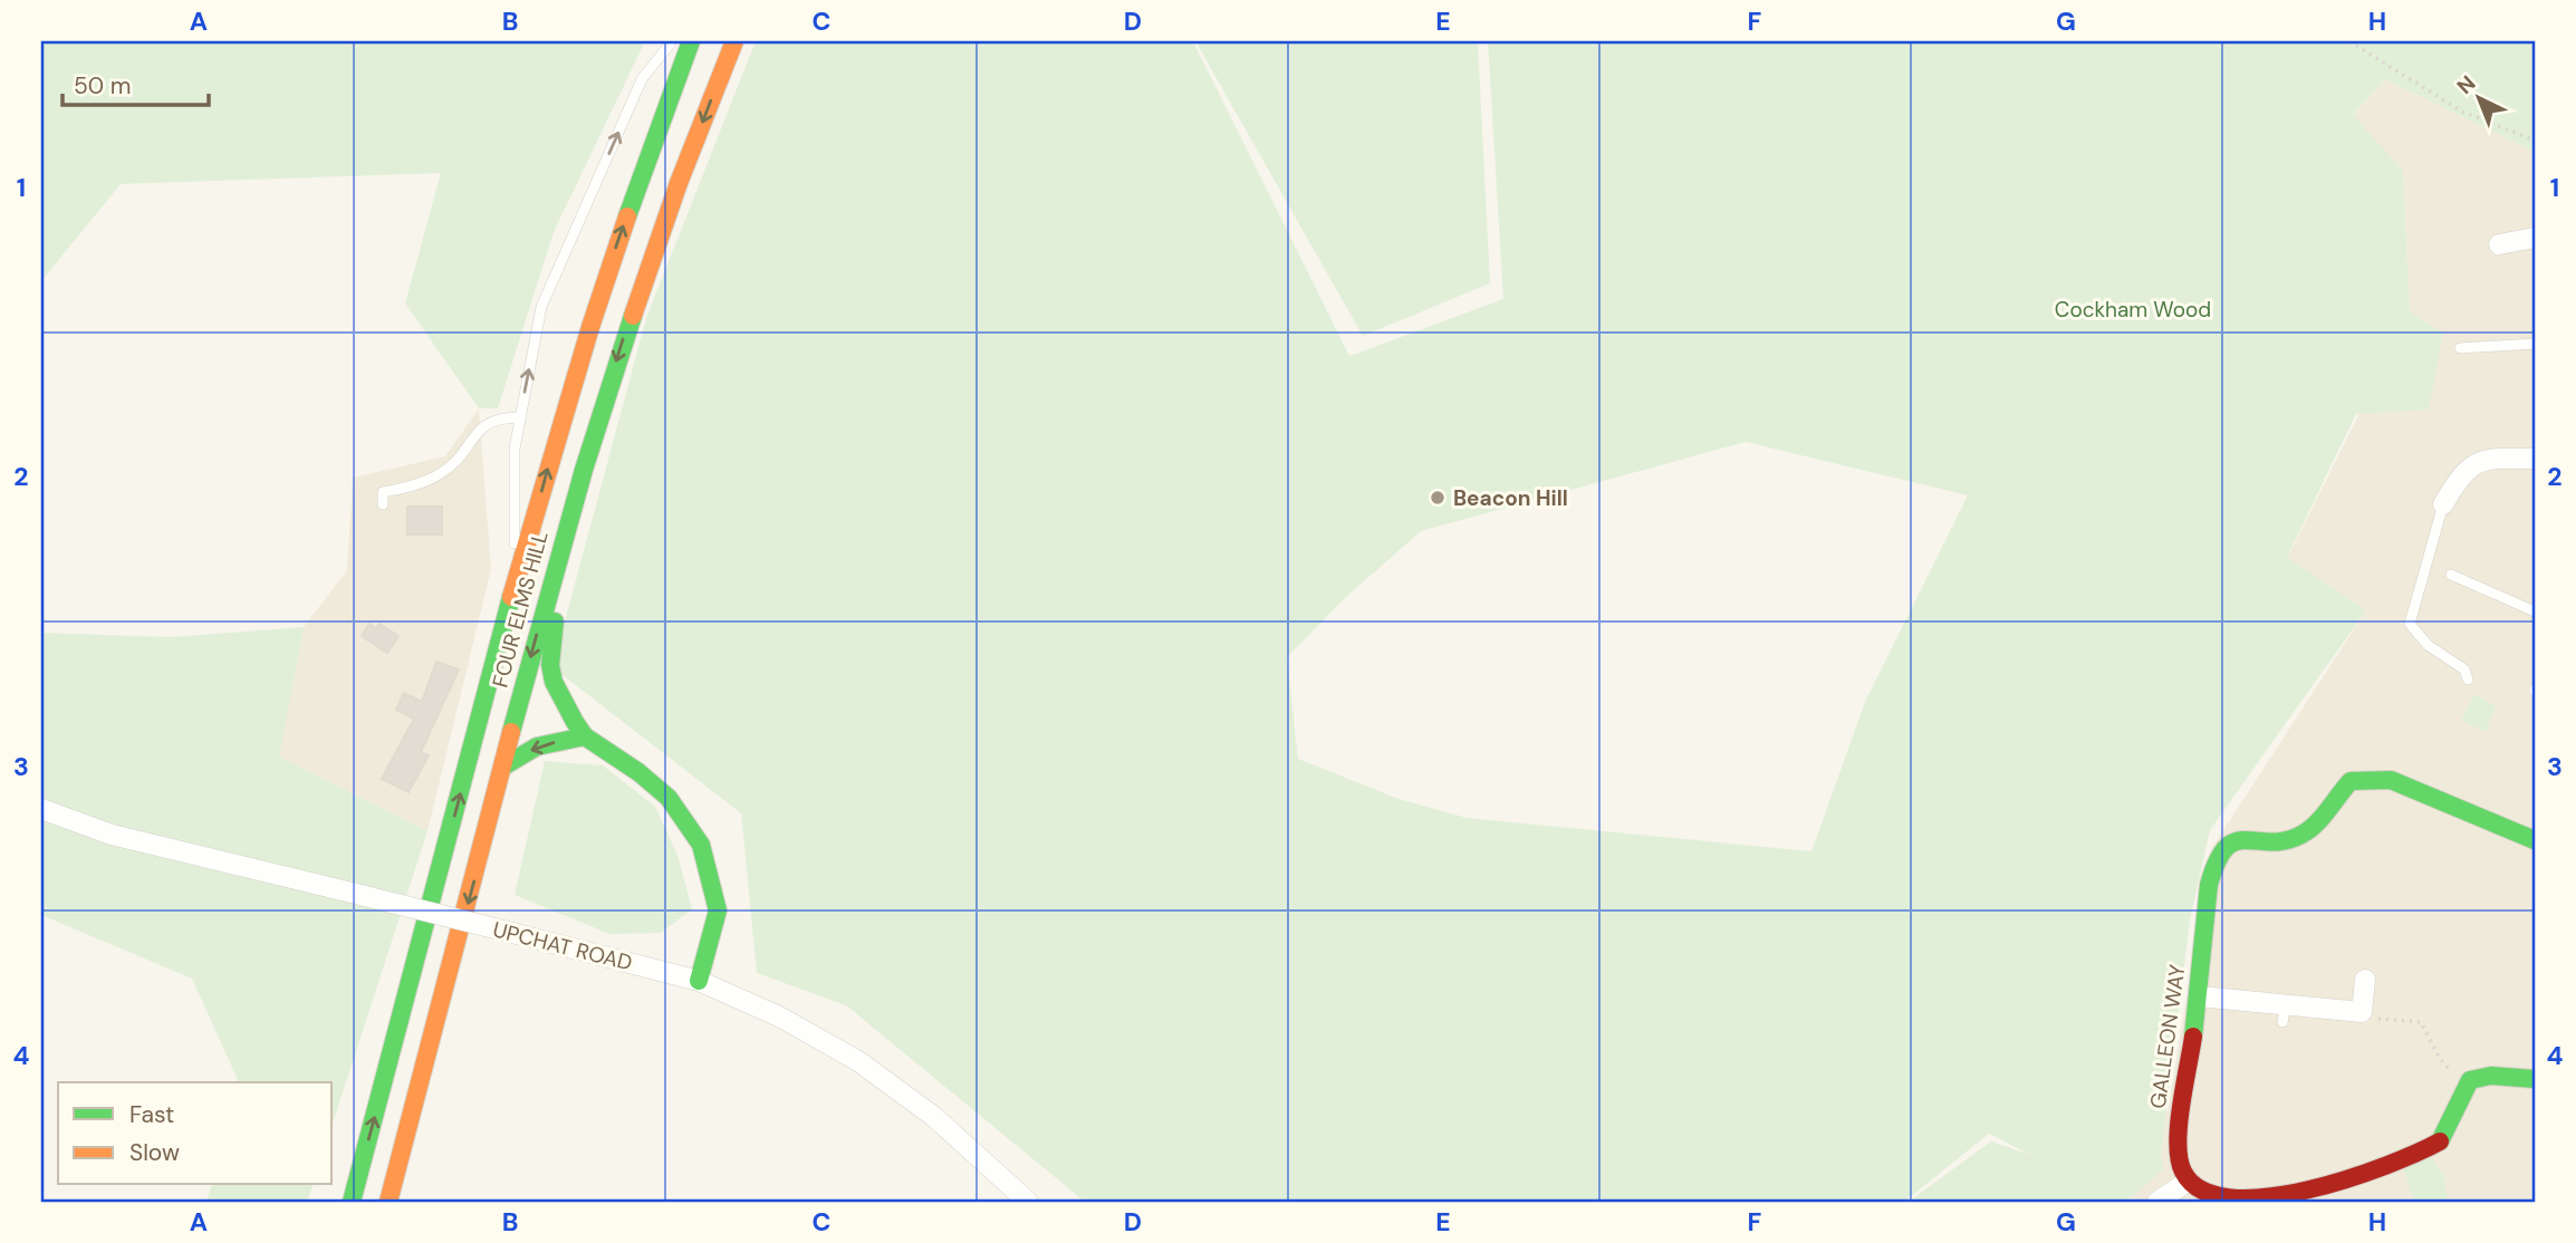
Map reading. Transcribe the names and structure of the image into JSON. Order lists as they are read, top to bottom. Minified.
{"streets":{"main road":["FOUR ELMS HILL","GALLEON WAY"],"street":["UPCHAT ROAD"]},"parks":["Cockham Wood"],"places":["Beacon Hill"],"legend":["Fast","Slow"],"scale_bar":"50 m","north":"top left","grid":{"columns":["A","B","C","D","E","F","G","H"],"rows":["1","2","3","4"]}}
